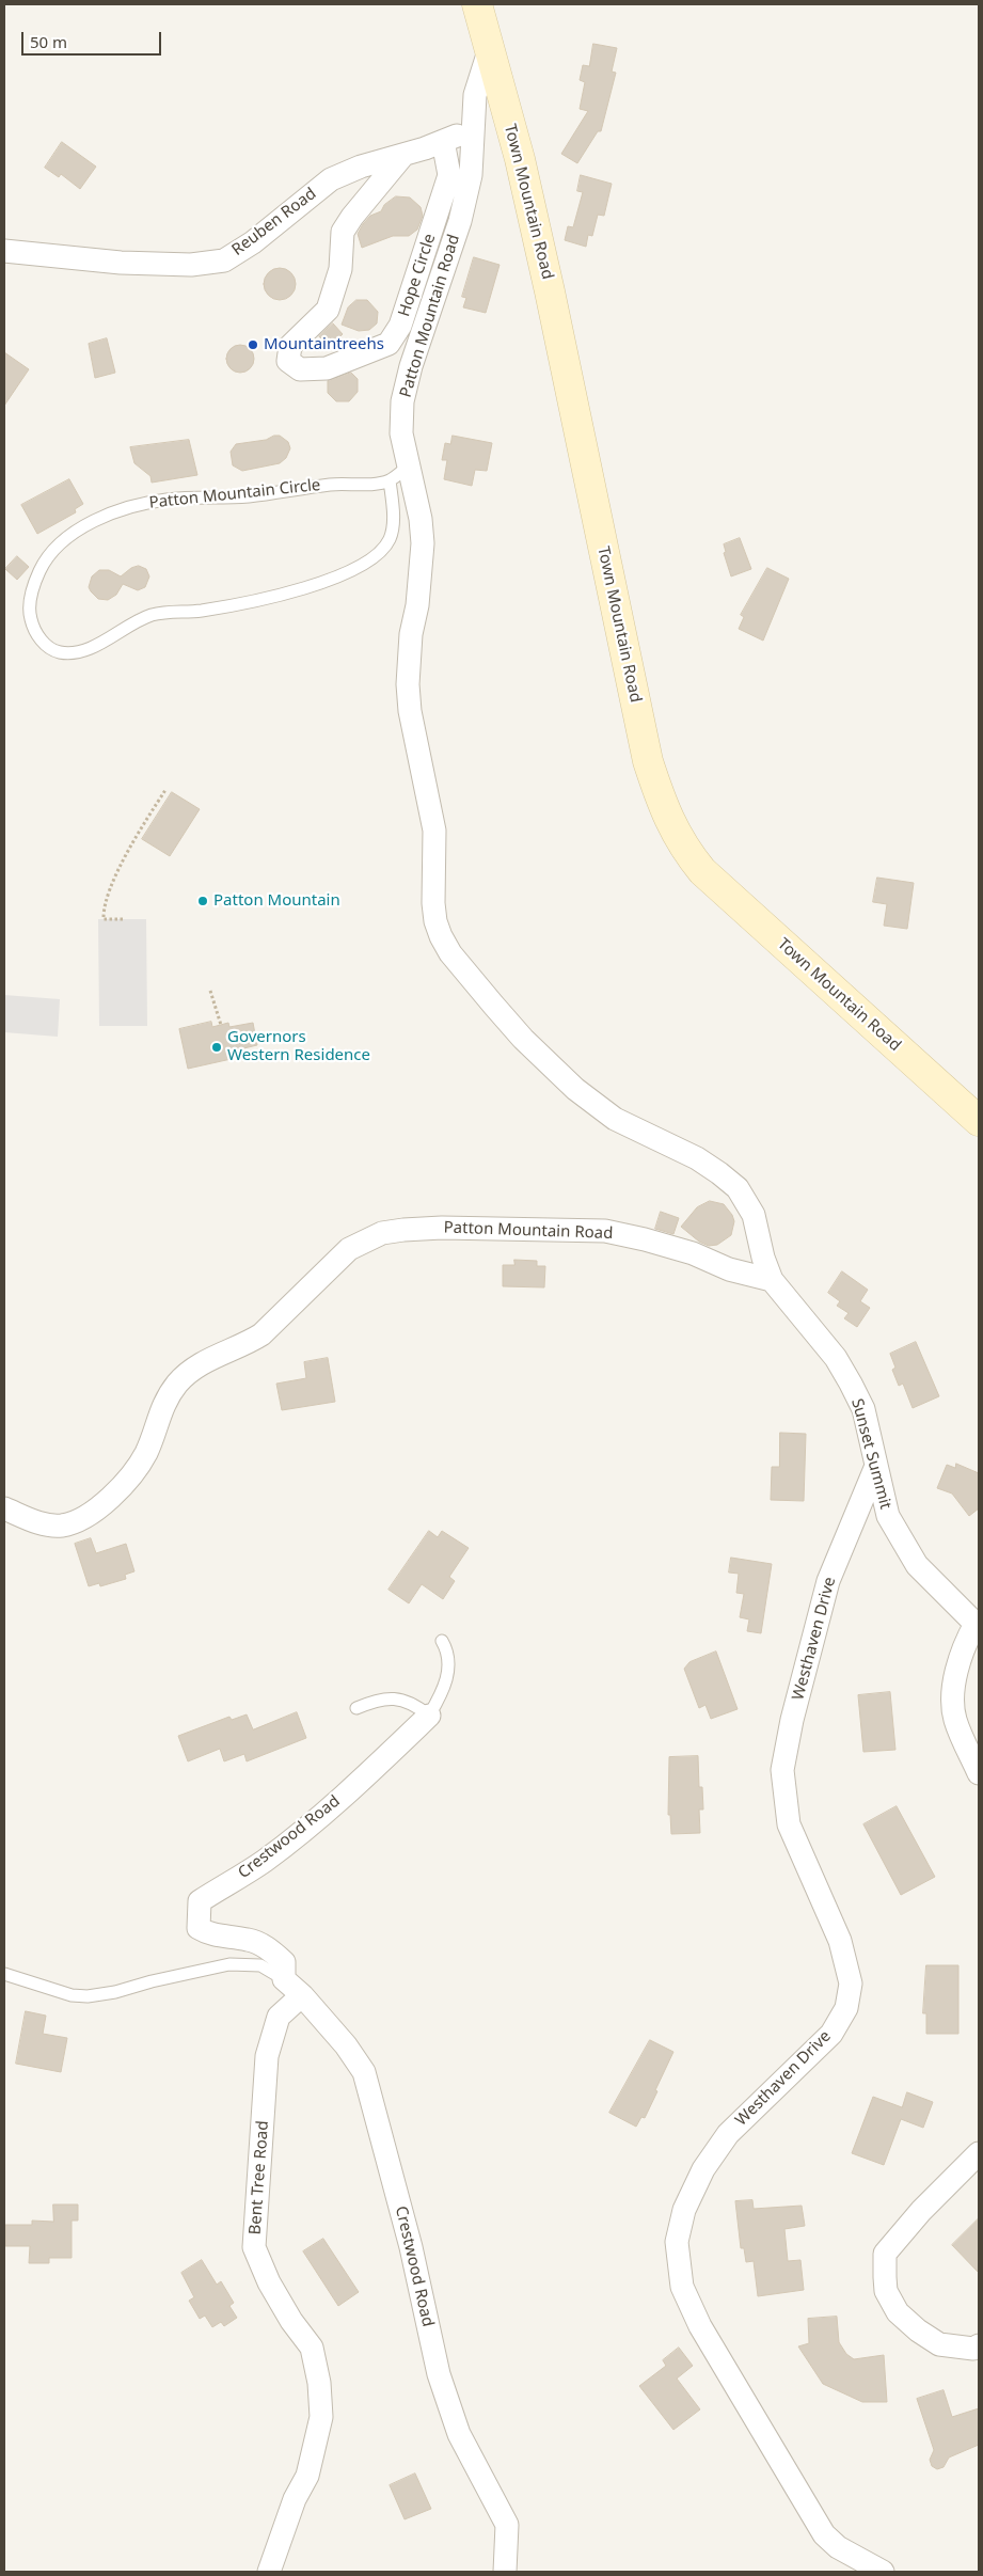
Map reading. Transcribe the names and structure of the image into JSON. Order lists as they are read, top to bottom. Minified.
{"streets":{"main road":["Town Mountain Road"],"street":["Reuben Road","Hope Circle","Patton Mountain Road","Sunset Summit","Westhaven Drive","Crestwood Road","Bent Tree Road"],"lane":["Patton Mountain Circle"]},"crossings":[["Town Mountain Road","Patton Mountain Road"],["Reuben Road","Hope Circle"],["Reuben Road","Patton Mountain Road"],["Patton Mountain Road","Sunset Summit"],["Sunset Summit","Westhaven Drive"],["Crestwood Road","Bent Tree Road"]],"places":["Mountaintreehs","Patton Mountain","Governors Western Residence"],"scale_bar":"50 m"}
